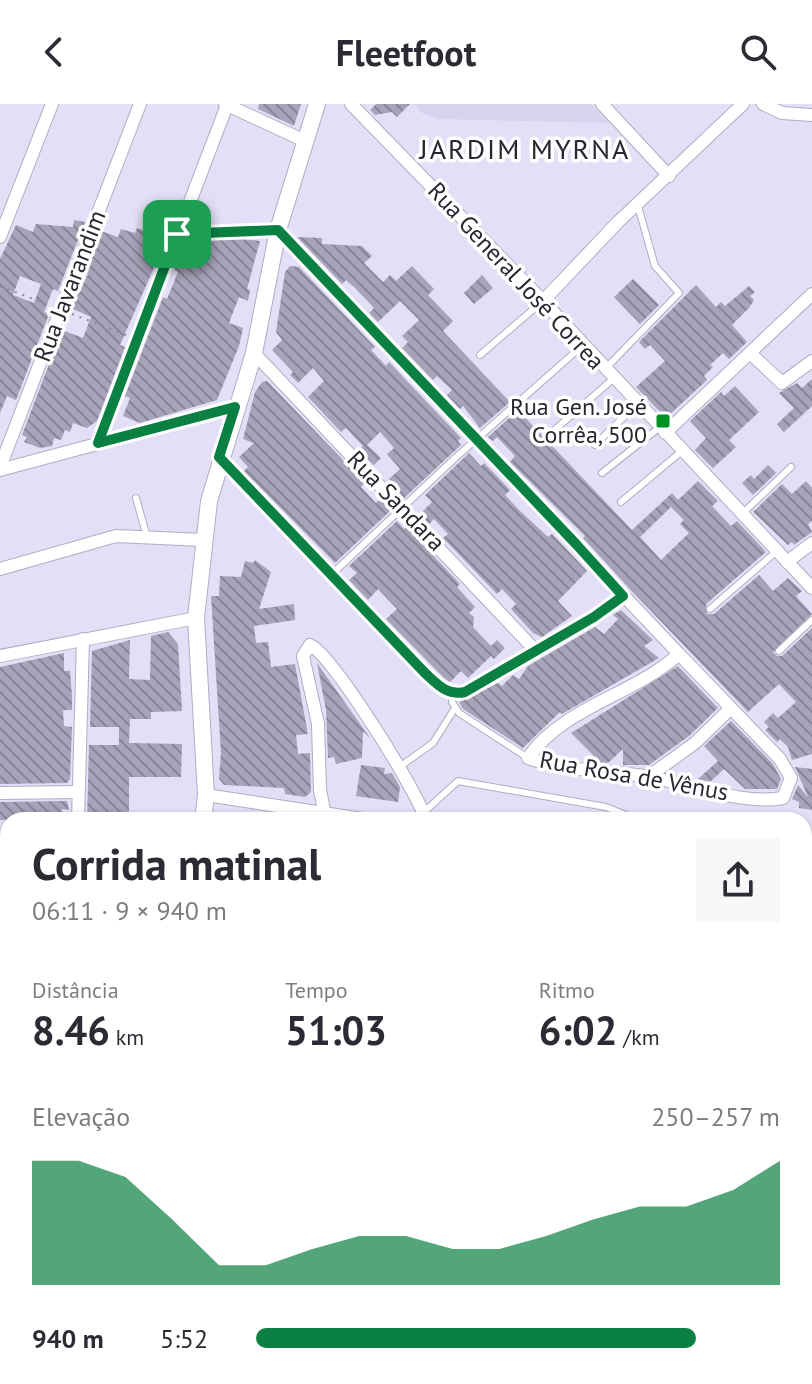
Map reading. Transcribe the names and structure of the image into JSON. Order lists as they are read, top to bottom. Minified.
{"streets":{"street":["Rua General José Correa","Rua Javarandim","Rua Sandara","Rua Rosa de Vênus"]},"districts":["JARDIM MYRNA"],"places":{"transit":["Rua Gen. José Corrêa, 500"]},"page":{"header":"Fleetfoot","heading":["Corrida matinal","06:11 · 9 × 940 m"],"stats":[["Distância","8.46 km"],["Tempo","51:03"],["Ritmo","6:02 /km"]],"chart":["Elevação","250–257 m"],"list":[{"name":"940 m","note":"5:52"}]}}
